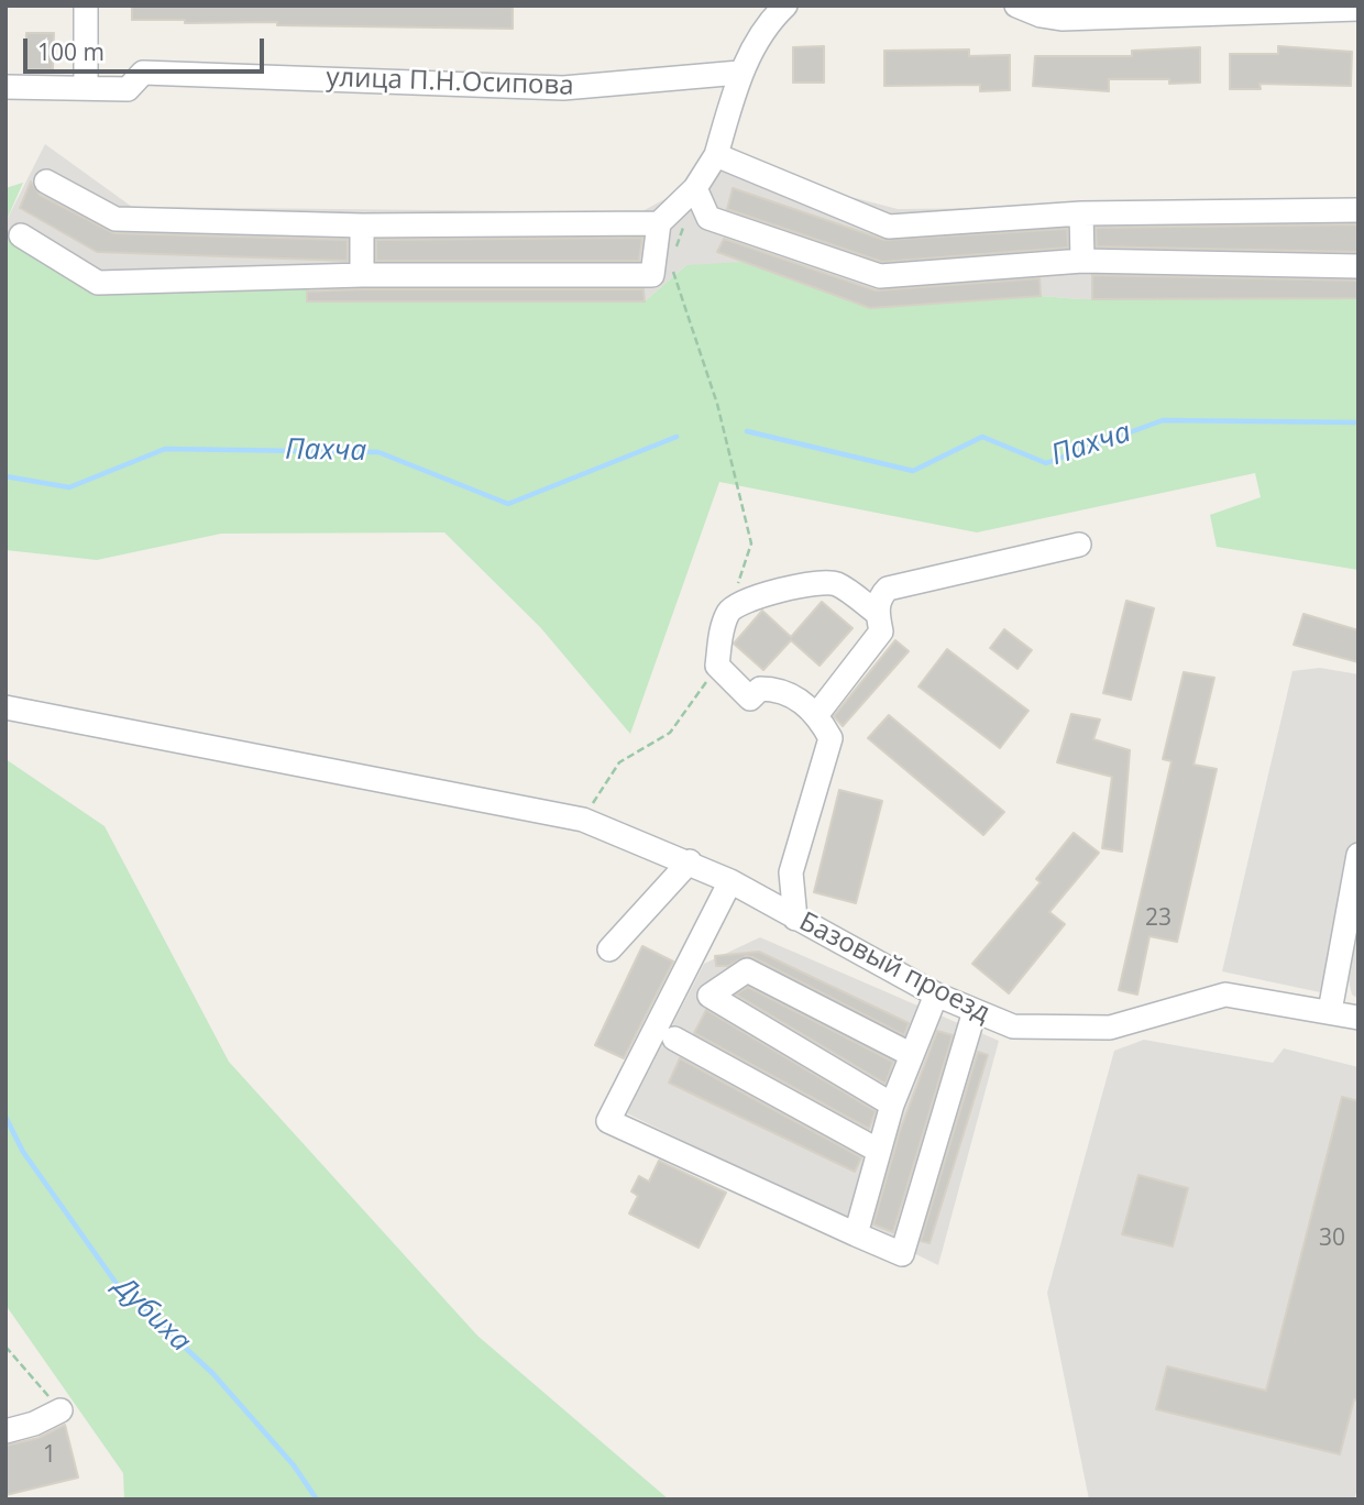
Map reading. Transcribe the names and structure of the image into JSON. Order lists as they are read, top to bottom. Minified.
{"streets":{"street":["улица П.Н.Осипова","Базовый проезд"]},"water":["Пахча","Дубиха"],"house_numbers":["23","30","1"],"scale_bar":"100 m"}
